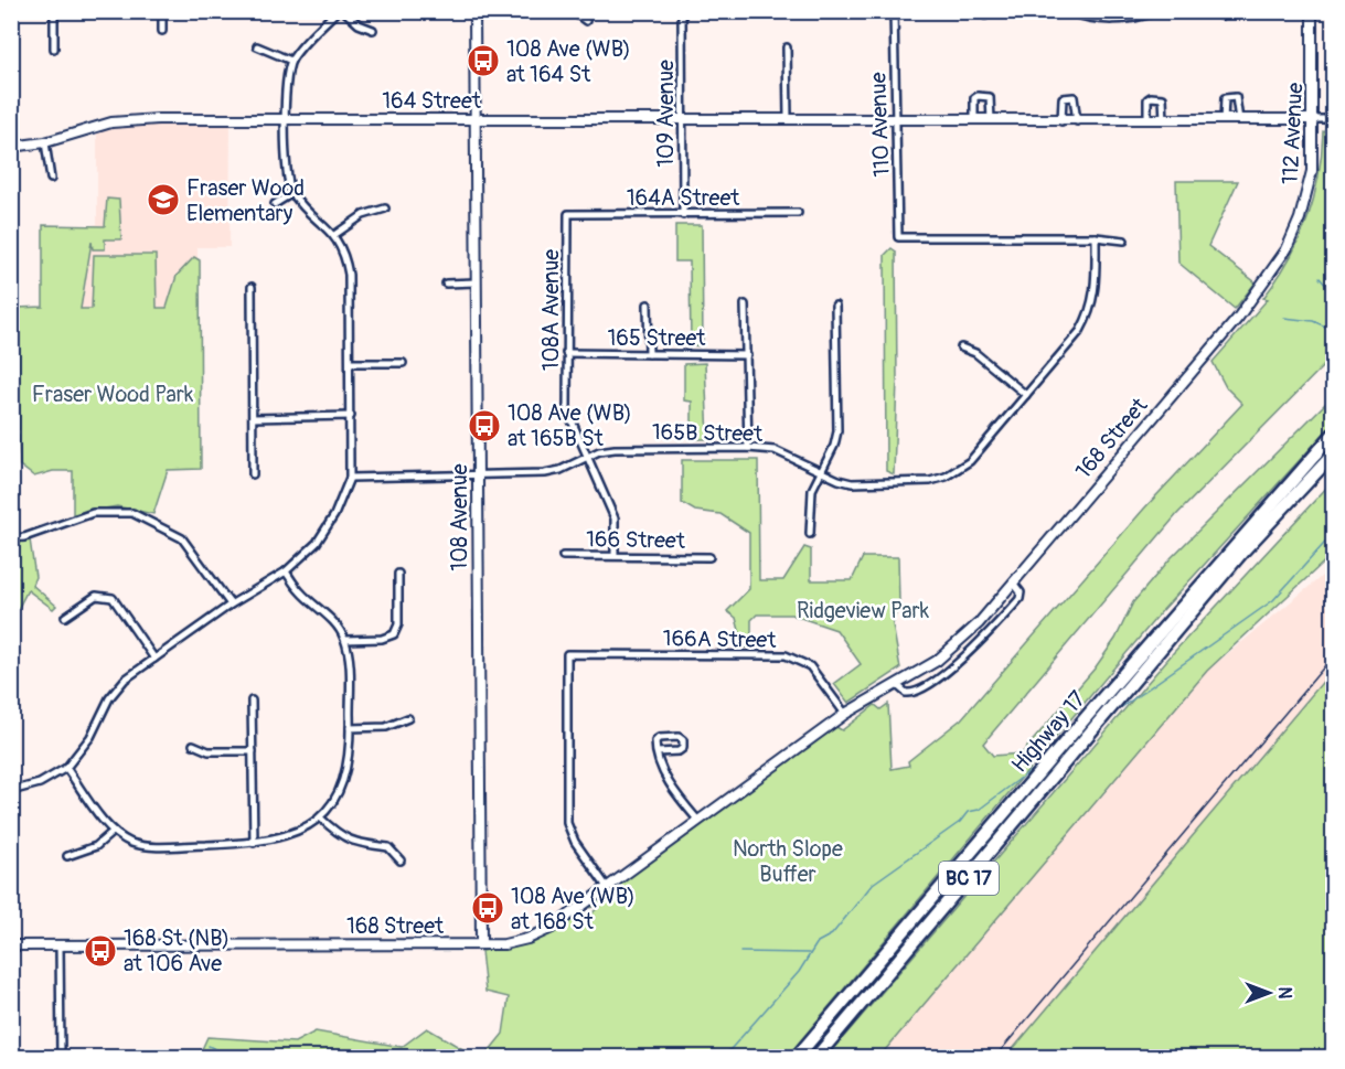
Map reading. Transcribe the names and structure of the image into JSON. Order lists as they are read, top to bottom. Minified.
{"streets":{"highway":["Highway 17","BC 17"],"street":["164 Street","109 Avenue","110 Avenue","112 Avenue","164A Street","108A Avenue","165 Street","165B Street","168 Street","108 Avenue","166 Street","166A Street"]},"crossings":[["164 Street","109 Avenue"],["164 Street","110 Avenue"],["164 Street","112 Avenue"],["164 Street","108 Avenue"],["109 Avenue","164A Street"],["110 Avenue","165B Street"],["112 Avenue","168 Street"],["164A Street","108A Avenue"],["108A Avenue","165 Street"],["108A Avenue","165B Street"],["108A Avenue","166 Street"],["165B Street","108 Avenue"],["168 Street","108 Avenue"],["168 Street","166A Street"]],"parks":["Fraser Wood Park","Ridgeview Park","North Slope Buffer"],"places":{"bus stop":["108 Ave (WB) at 164 St","108 Ave (WB) at 165B St","108 Ave (WB) at 168 St","168 St (NB) at 106 Ave"],"school or university":["Fraser Wood Elementary"]},"north":"right"}
